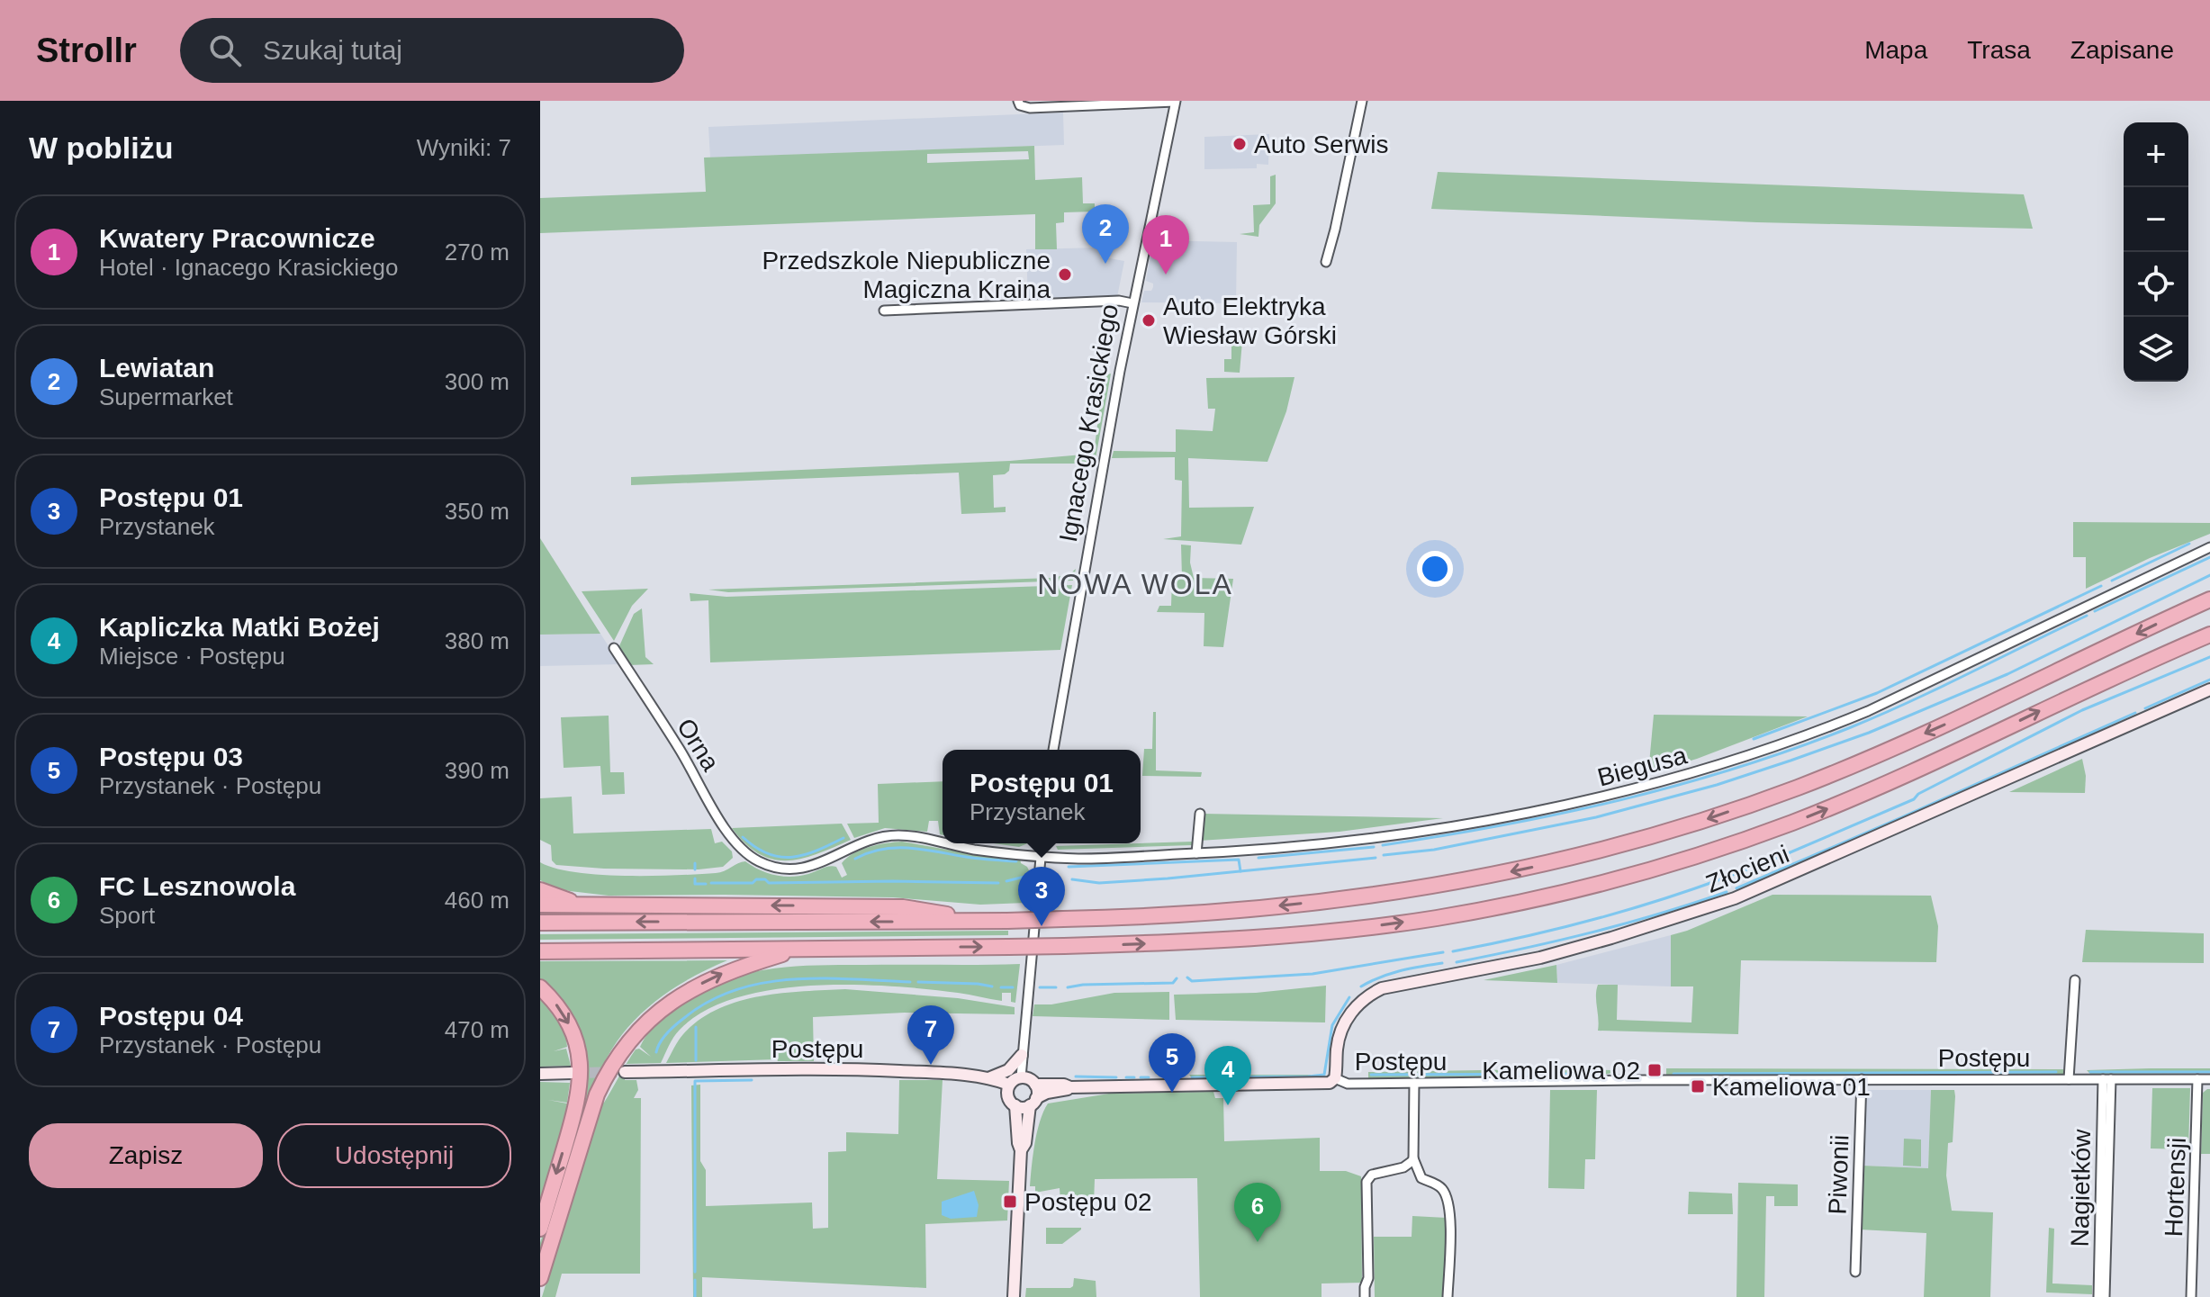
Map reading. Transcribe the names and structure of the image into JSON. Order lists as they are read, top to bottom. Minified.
{"streets":{"street":["Ignacego Krasickiego","Orna","Biegusa","Złocieni","Postępu","Piwonii","Hortensji","Nagietków"]},"crossings":[["Orna","Biegusa"],["Złocieni","Postępu"],["Postępu","Piwonii"],["Postępu","Hortensji"],["Postępu","Nagietków"]],"districts":["NOWA WOLA"],"places":{"other":["Auto Serwis","Przedszkole Niepubliczne Magiczna Kraina","Auto Elektryka Wiesław Górski"],"transit":["Kameliowa 02","Kameliowa 01","Postępu 02"]},"page":{"header":"Strollr","search":"Szukaj tutaj","nav":["Mapa","Trasa","Zapisane"],"heading":["W pobliżu","Wyniki: 7"],"map_buttons":["+","−"],"list":[{"mark":"1","name":"Kwatery Pracownicze","note":"Hotel · Ignacego Krasickiego","value":"270 m"},{"mark":"2","name":"Lewiatan","note":"Supermarket","value":"300 m"},{"mark":"3","name":"Postępu 01","note":"Przystanek","value":"350 m"},{"mark":"4","name":"Kapliczka Matki Bożej","note":"Miejsce · Postępu","value":"380 m"},{"mark":"5","name":"Postępu 03","note":"Przystanek · Postępu","value":"390 m"},{"mark":"6","name":"FC Lesznowola","note":"Sport","value":"460 m"},{"mark":"7","name":"Postępu 04","note":"Przystanek · Postępu","value":"470 m"}],"pins":["2","1","3","7","5","4","6"],"popup":["Postępu 01","Przystanek"],"buttons":["Zapisz","Udostępnij"]}}
